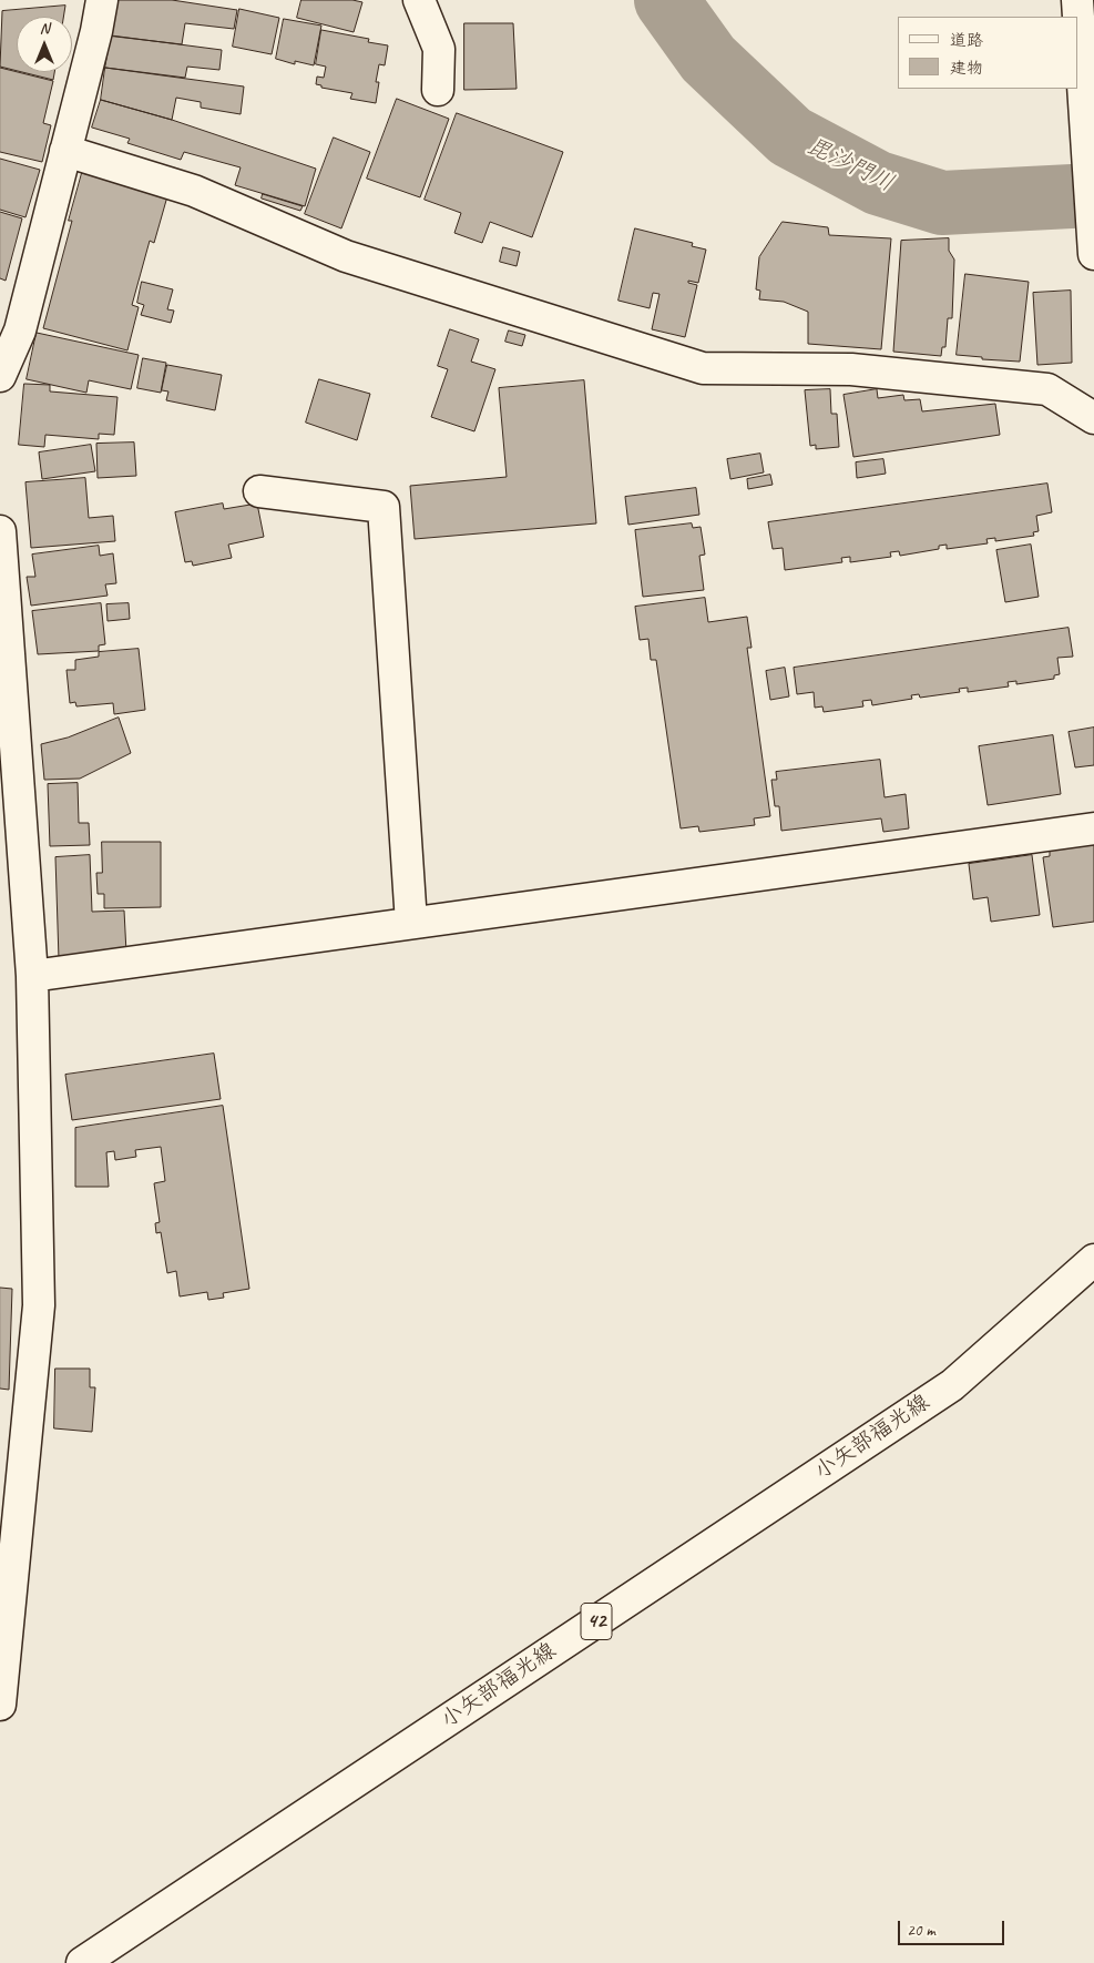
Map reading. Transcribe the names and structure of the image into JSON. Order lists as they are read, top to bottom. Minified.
{"streets":{"street":["小矢部福光線","42"]},"water":["毘沙門川"],"legend":["道路","建物"],"scale_bar":"20 m","north":"top"}
